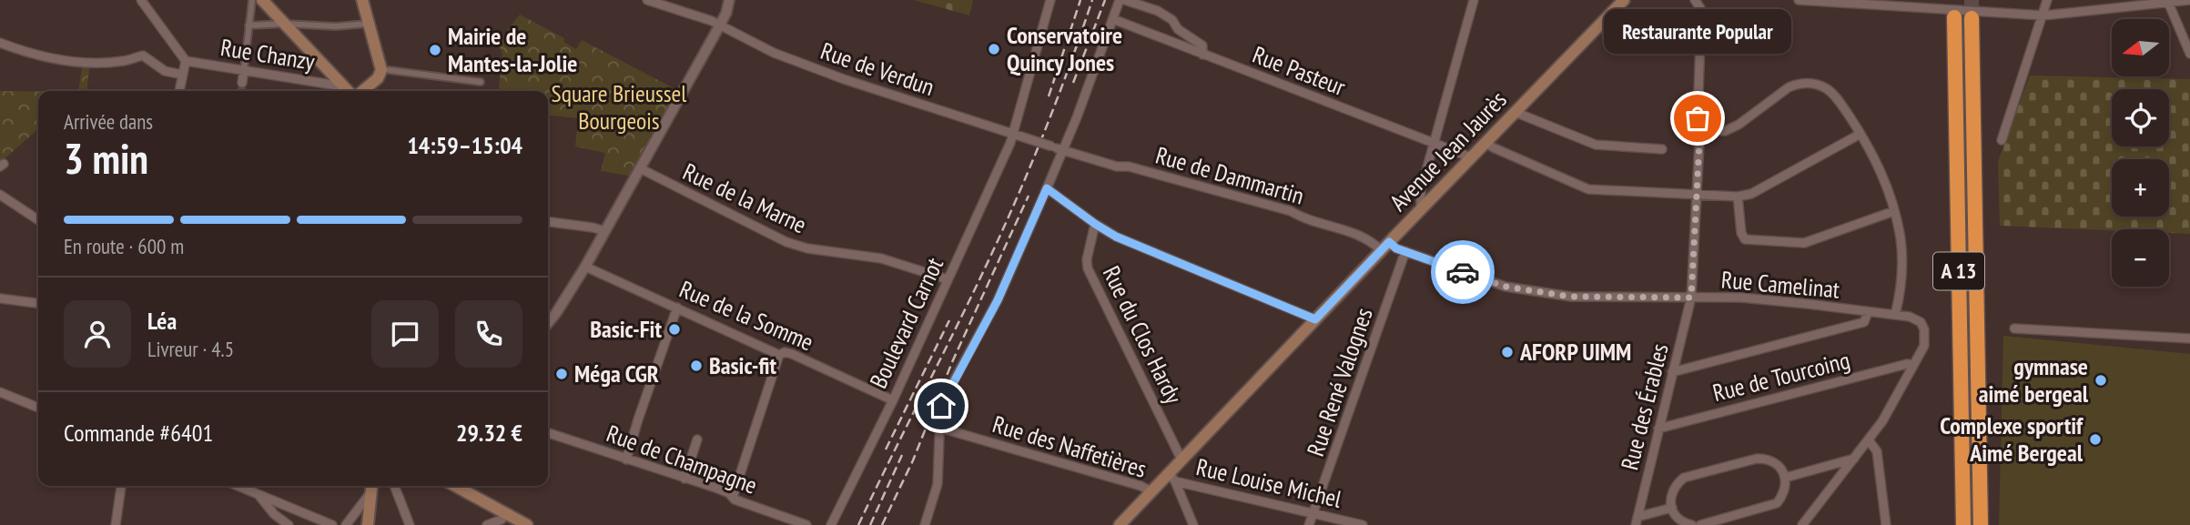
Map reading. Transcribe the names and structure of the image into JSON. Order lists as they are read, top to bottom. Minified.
{"streets":{"highway":["A 13"],"main road":["Avenue Jean Jaurès"],"street":["Rue Chanzy","Rue de Verdun","Rue Pasteur","Rue de Dammartin","Rue de la Marne","Rue Camelinat","Rue de la Somme","Boulevard Carnot","Rue du Clos Hardy","Rue de Tourcoing","Rue René Valognes","Rue des Érables","Rue des Naffetières","Rue de Champagne","Rue Louise Michel"]},"crossings":[["Rue de Verdun","Rue de Dammartin"],["Rue de Verdun","Boulevard Carnot"],["Rue Pasteur","Avenue Jean Jaurès"],["Avenue Jean Jaurès","Rue de Dammartin"],["Avenue Jean Jaurès","Rue Camelinat"],["Avenue Jean Jaurès","Rue du Clos Hardy"],["Avenue Jean Jaurès","Rue des Naffetières"],["Avenue Jean Jaurès","Rue Louise Michel"],["Rue de Dammartin","Rue Camelinat"],["Rue de la Marne","Boulevard Carnot"],["Rue Camelinat","Rue de Tourcoing"],["Rue Camelinat","Rue René Valognes"],["Rue Camelinat","Rue des Érables"],["Rue de la Somme","Boulevard Carnot"],["Rue de Tourcoing","Rue des Érables"],["Rue René Valognes","Rue Louise Michel"]],"parks":["Square Brieussel Bourgeois"],"places":["Conservatoire Quincy Jones","Mairie de Mantes-la-Jolie","Restaurante Popular","Basic-Fit","AFORP UIMM","Basic-fit","Méga CGR","gymnase aimé bergeal","Complexe sportif Aimé Bergeal"],"north":"left","page":{"bubble":"Restaurante Popular","map_buttons":["+","−"],"heading":["3 min","Arrivée dans","14:59–15:04"],"panel":["Léa","Livreur · 4.5","Commande #6401","29.32 €"],"bar":"En route · 600 m"}}
